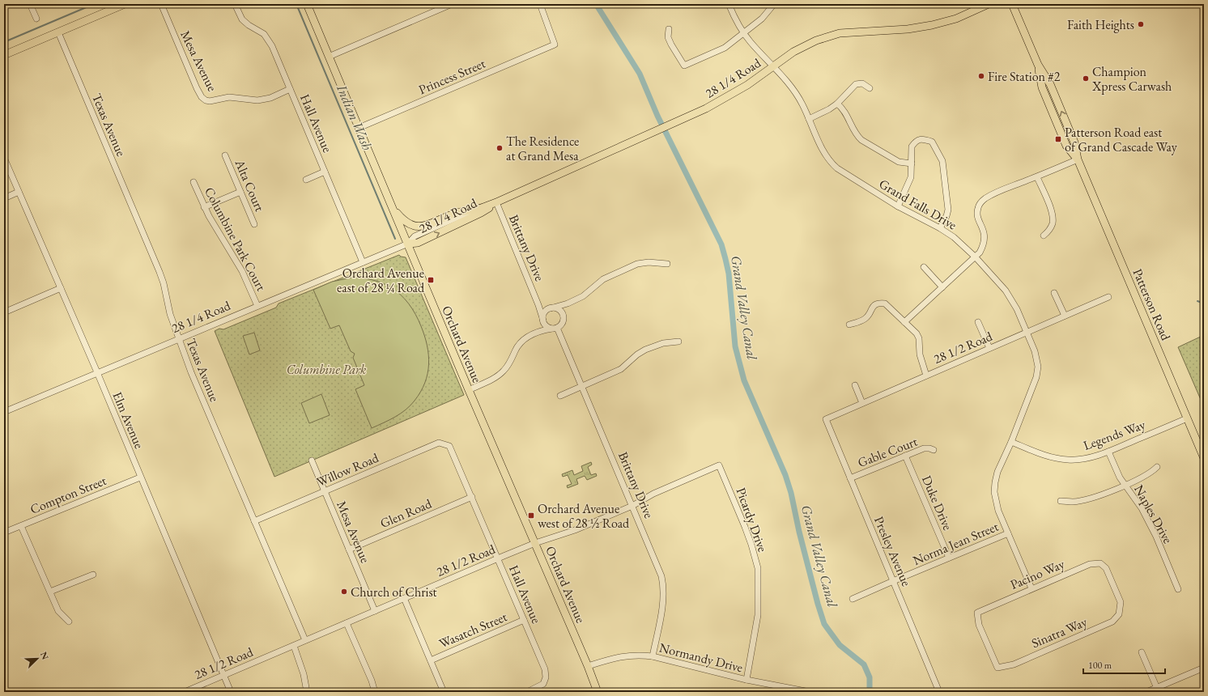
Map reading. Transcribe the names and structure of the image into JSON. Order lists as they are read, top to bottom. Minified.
{"streets":{"main road":["28 1/4 Road","Patterson Road","Orchard Avenue"],"street":["Mesa Avenue","Princess Street","Hall Avenue","Texas Avenue","Alta Court","Grand Falls Drive","Columbine Park Court","Brittany Drive","28 1/2 Road","Elm Avenue","Legends Way","Gable Court","Willow Road","Compton Street","Duke Drive","Glen Road","Naples Drive","Picardy Drive","Norma Jean Street","Presley Avenue","Pacino Way","Wasatch Street","Sinatra Way","Normandy Drive"]},"crossings":[["Mesa Avenue","Hall Avenue"],["Mesa Avenue","28 1/2 Road"],["Mesa Avenue","Willow Road"],["Mesa Avenue","Glen Road"],["Princess Street","Orchard Avenue"],["28 1/4 Road","Hall Avenue"],["28 1/4 Road","Texas Avenue"],["28 1/4 Road","Grand Falls Drive"],["28 1/4 Road","Columbine Park Court"],["28 1/4 Road","Brittany Drive"],["28 1/4 Road","Orchard Avenue"],["28 1/4 Road","Elm Avenue"],["Hall Avenue","28 1/2 Road"],["Hall Avenue","Willow Road"],["Hall Avenue","Glen Road"],["Hall Avenue","Wasatch Street"],["Texas Avenue","28 1/2 Road"],["Texas Avenue","Willow Road"],["Grand Falls Drive","28 1/2 Road"],["Grand Falls Drive","Legends Way"],["Grand Falls Drive","Norma Jean Street"],["Grand Falls Drive","Pacino Way"],["Brittany Drive","28 1/2 Road"],["Brittany Drive","Normandy Drive"],["Patterson Road","Legends Way"],["Orchard Avenue","28 1/2 Road"],["Orchard Avenue","Normandy Drive"],["28 1/2 Road","Elm Avenue"],["28 1/2 Road","Picardy Drive"],["28 1/2 Road","Presley Avenue"],["Elm Avenue","Compton Street"],["Legends Way","Naples Drive"],["Gable Court","Duke Drive"],["Gable Court","Presley Avenue"],["Duke Drive","Norma Jean Street"],["Picardy Drive","Normandy Drive"],["Norma Jean Street","Presley Avenue"],["Pacino Way","Sinatra Way"]],"water":["Indian Wash","Grand Valley Canal"],"parks":["Columbine Park"],"places":{"other":["Faith Heights","Fire Station #2","Champion Xpress Carwash","The Residence at Grand Mesa","Church of Christ"],"transit":["Patterson Road east of Grand Cascade Way","Orchard Avenue east of 28 ¼ Road","Orchard Avenue west of 28 ½ Road"]},"scale_bar":"100 m","north":"top right"}
